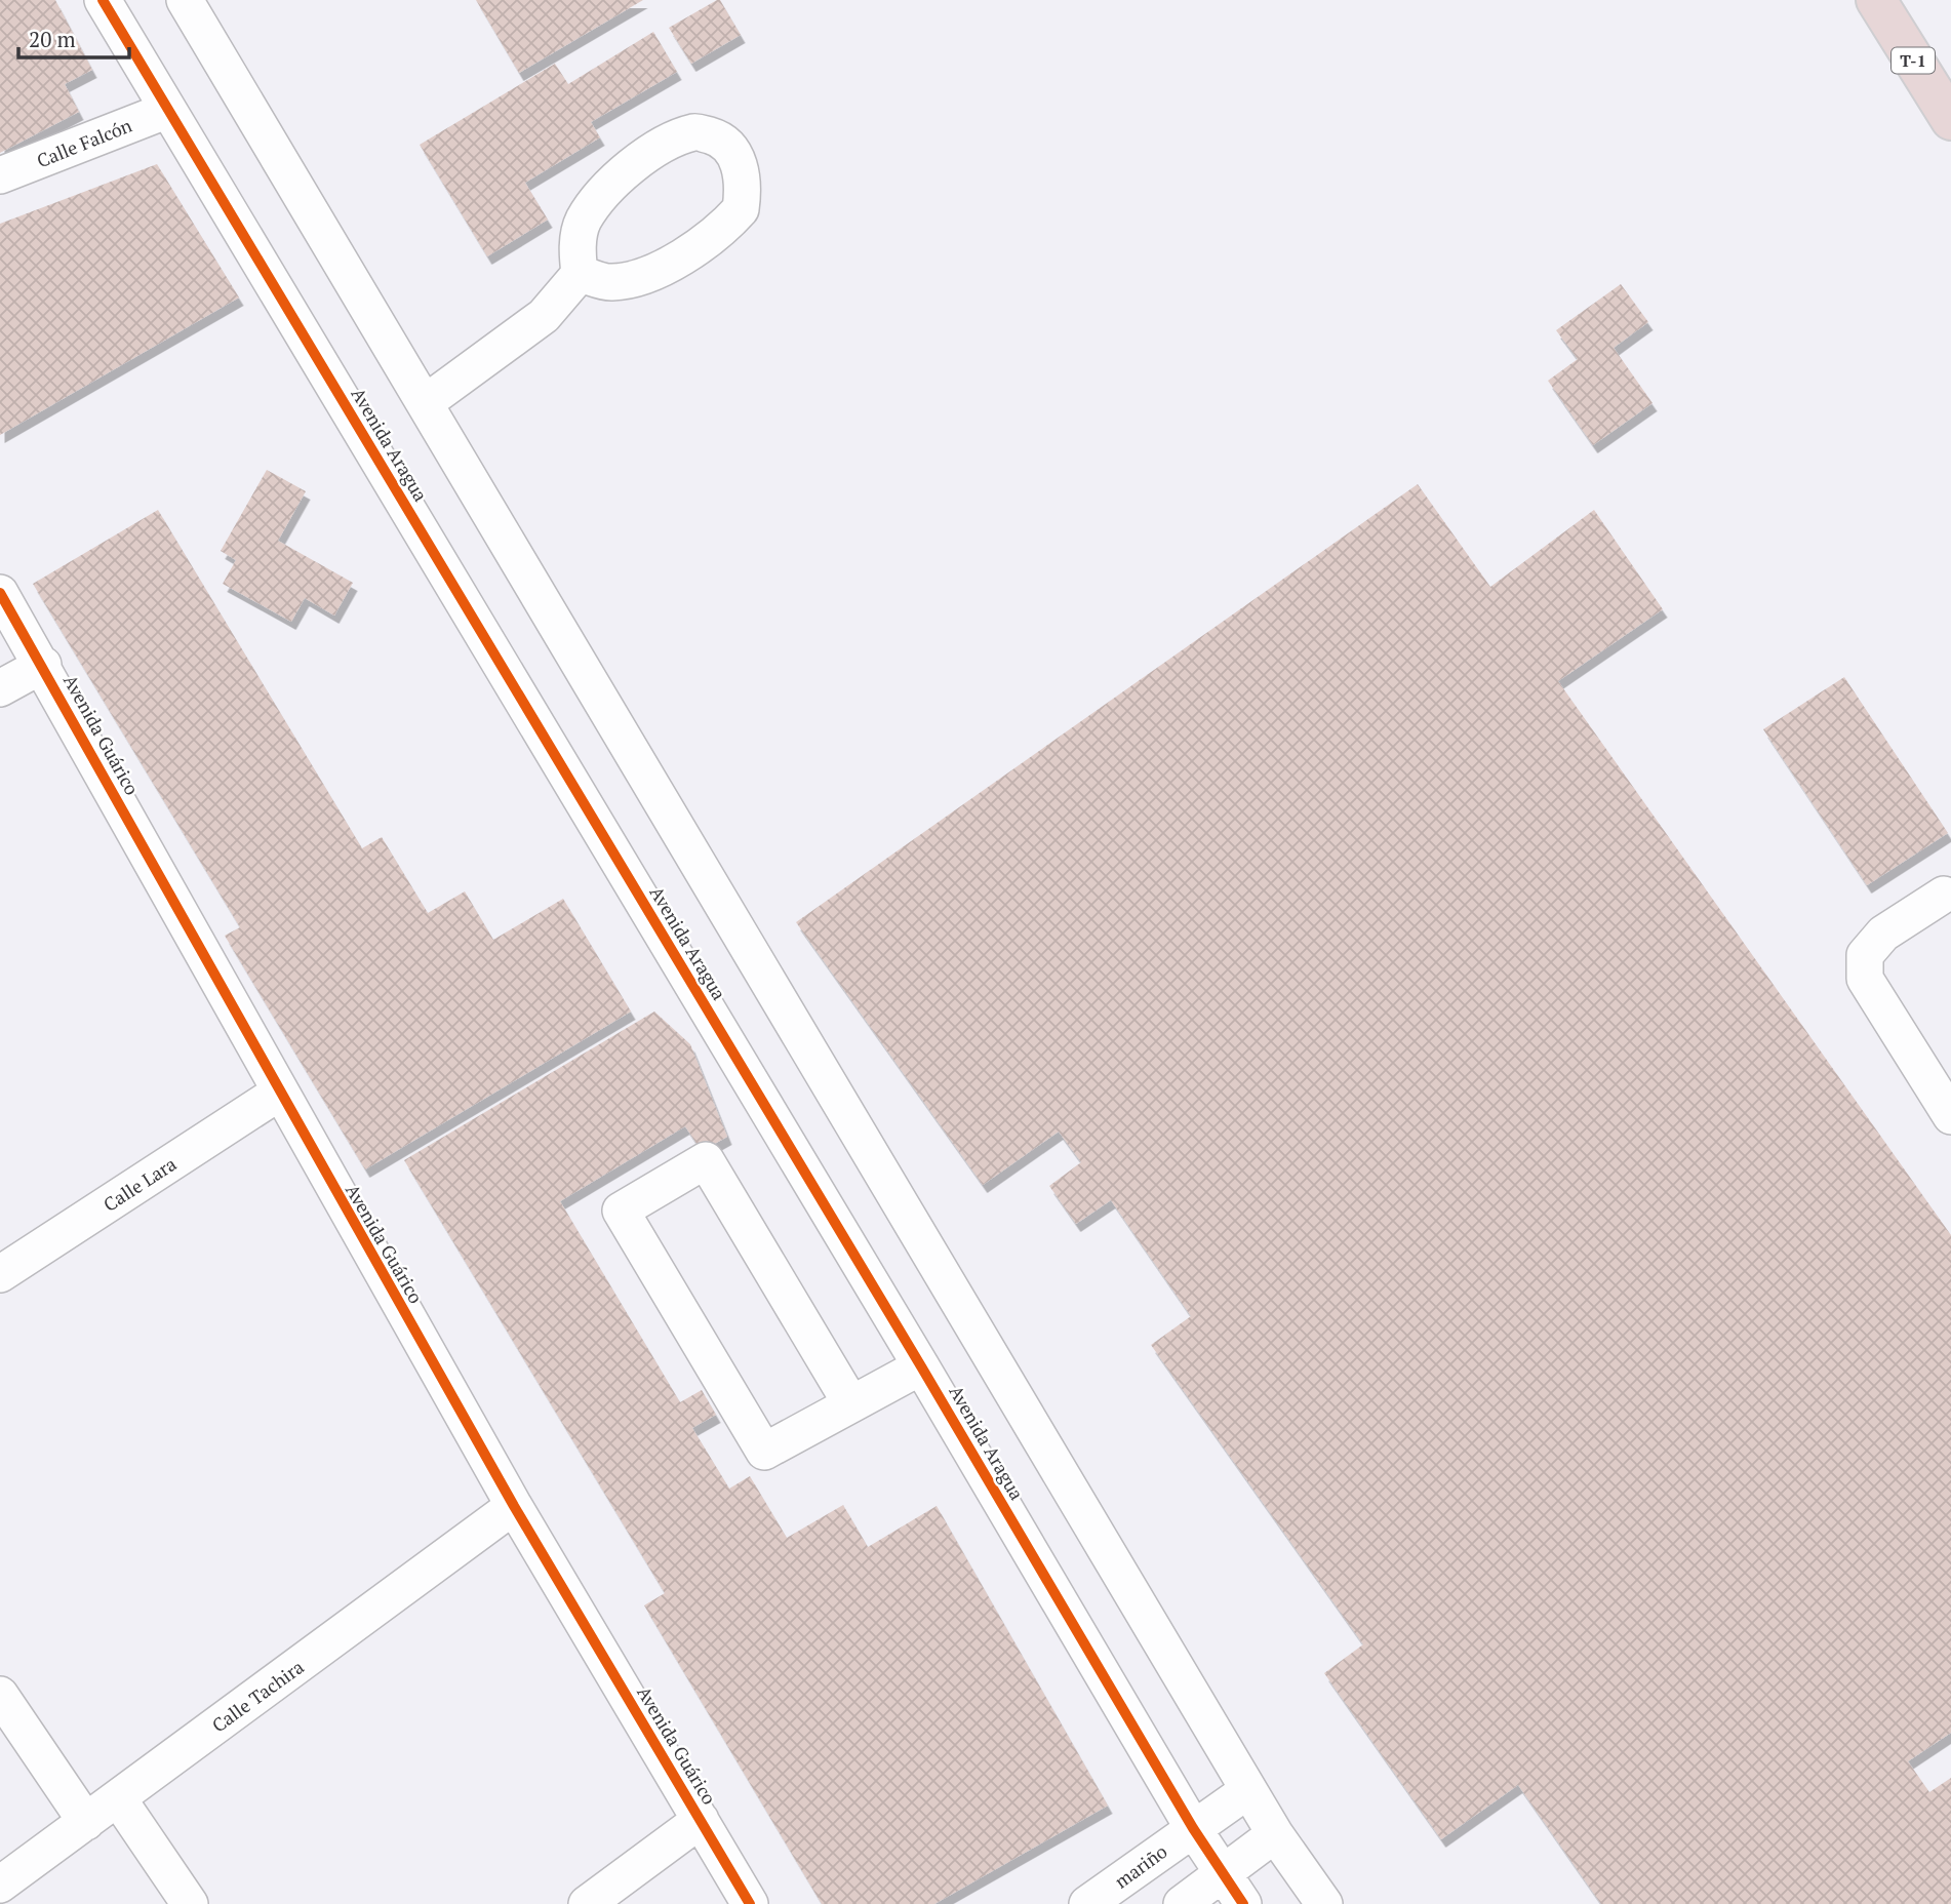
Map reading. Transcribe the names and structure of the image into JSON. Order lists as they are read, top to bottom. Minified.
{"streets":{"highway":["T-1"],"street":["Calle Falcón","Avenida Aragua","Avenida Guárico","Calle Lara","Calle Tachira","mariño"]},"crossings":[["Calle Falcón","Avenida Aragua"],["Avenida Aragua","mariño"],["Avenida Guárico","Calle Lara"],["Avenida Guárico","Calle Tachira"]],"scale_bar":"20 m"}
